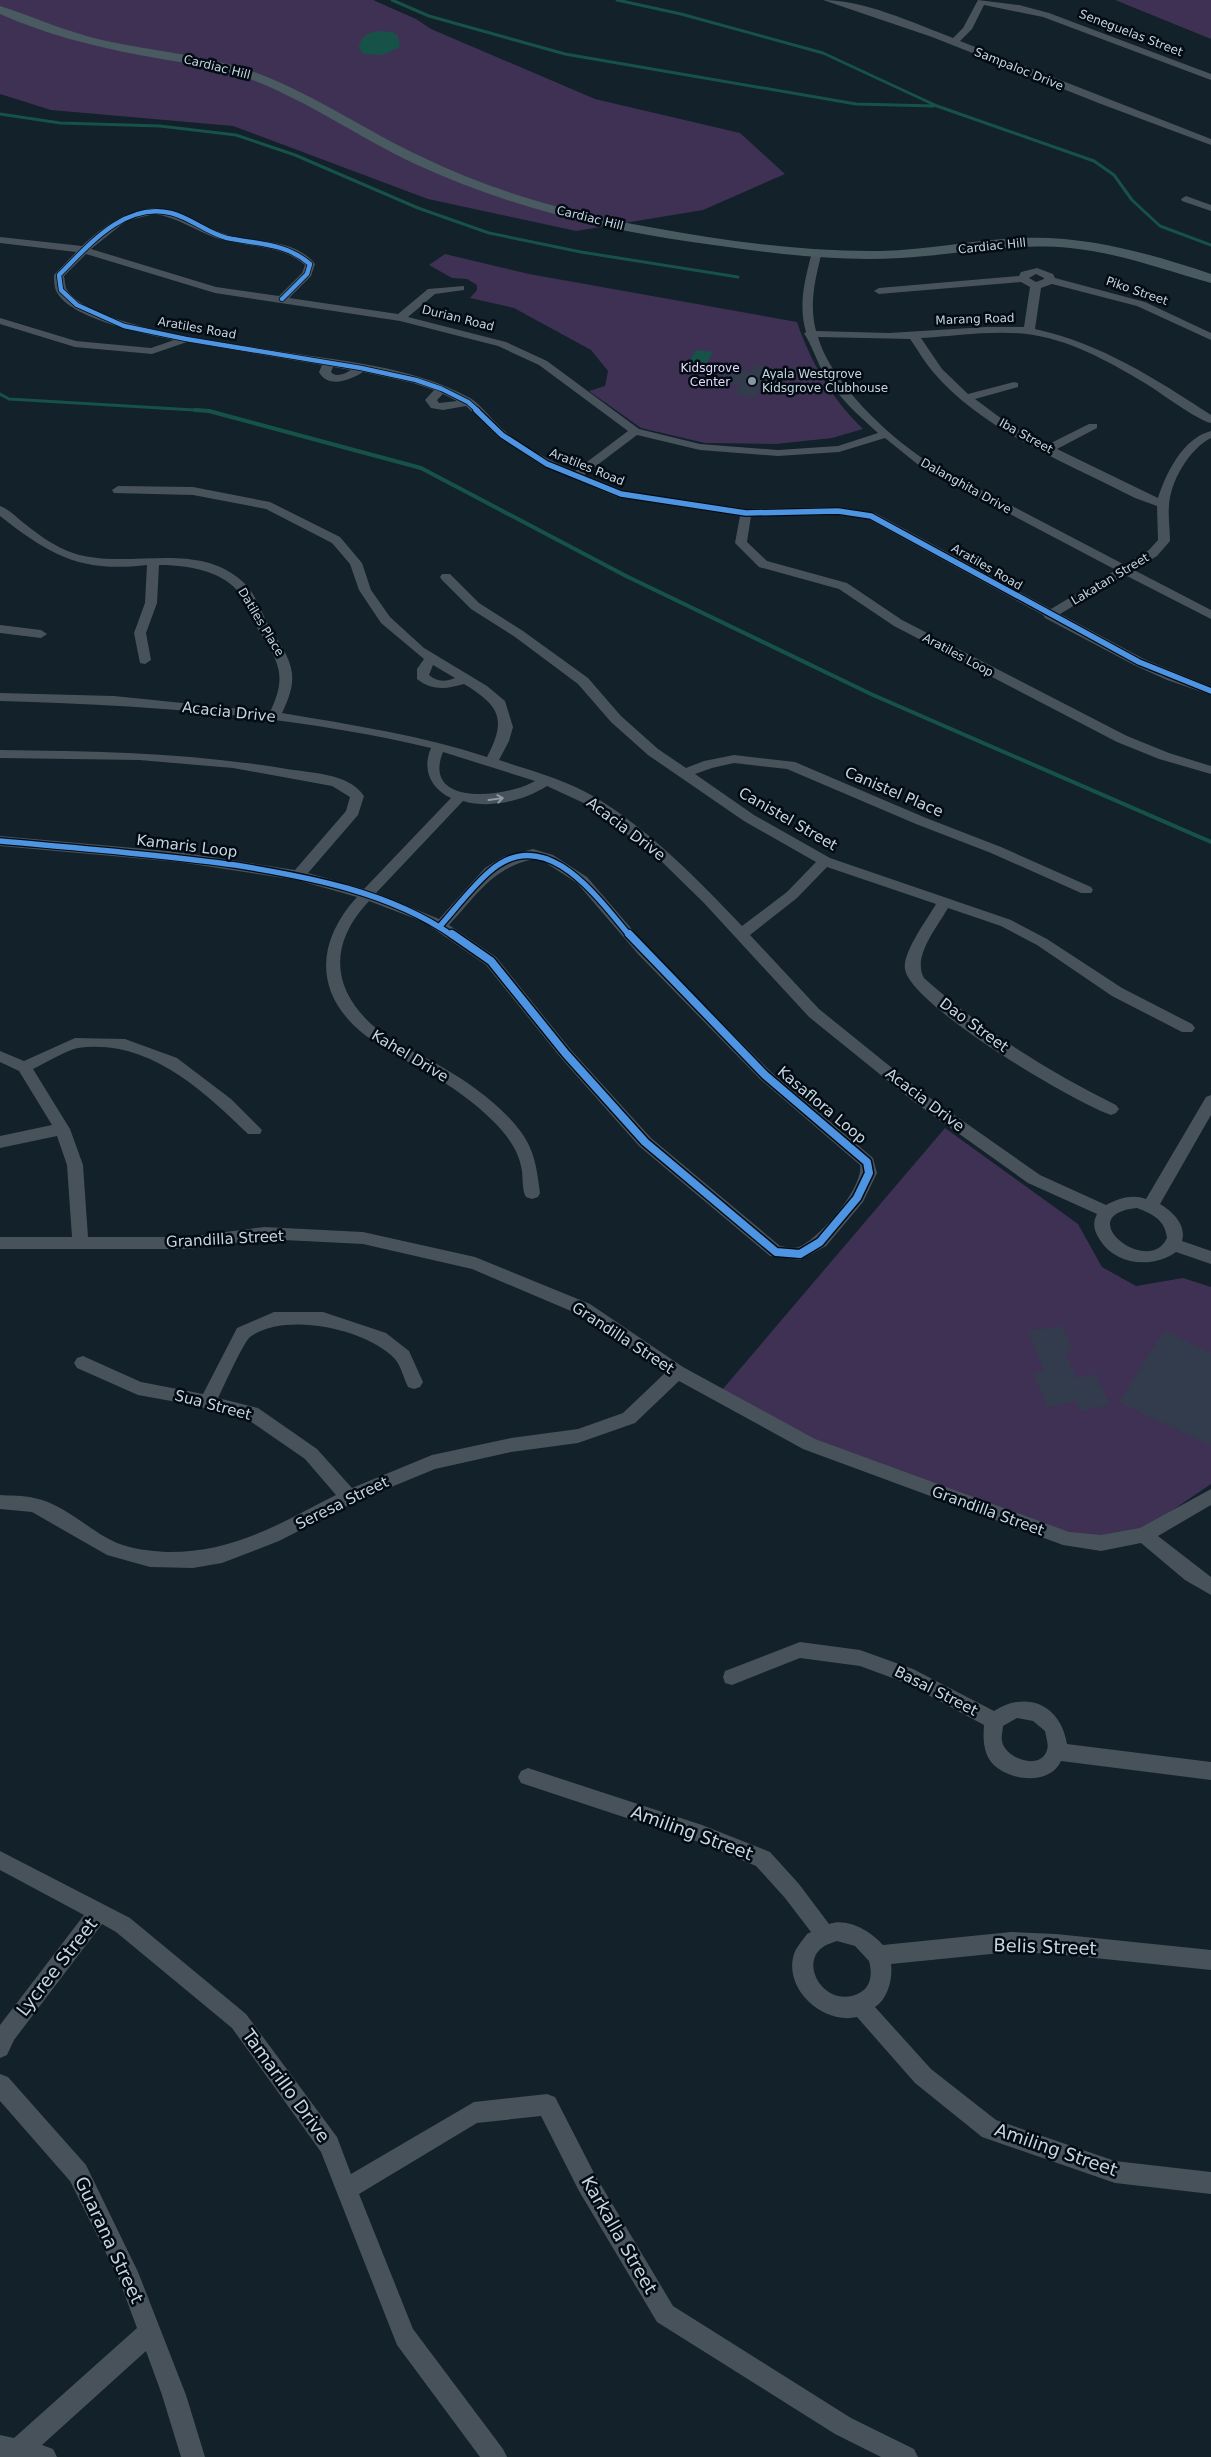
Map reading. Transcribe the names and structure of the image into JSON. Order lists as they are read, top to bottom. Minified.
{"streets":{"main road":["Cardiac Hill"],"street":["Seneguelas Street","Sampaloc Drive","Piko Street","Durian Road","Marang Road","Aratiles Road","Iba Street","Dalanghita Drive","Lakatan Street","Datiles Place","Aratiles Loop","Acacia Drive","Canistel Place","Canistel Street","Kamaris Loop","Dao Street","Kahel Drive","Kasaflora Loop","Grandilla Street","Sua Street","Seresa Street","Basal Street","Amiling Street","Belis Street","Lycree Street","Tamarillo Drive","Karkalla Street","Guarana Street"]},"crossings":[["Cardiac Hill","Dalanghita Drive"],["Durian Road","Aratiles Road"],["Durian Road","Dalanghita Drive"],["Marang Road","Iba Street"],["Marang Road","Dalanghita Drive"],["Aratiles Road","Lakatan Street"],["Aratiles Road","Aratiles Loop"],["Iba Street","Lakatan Street"],["Dalanghita Drive","Lakatan Street"],["Datiles Place","Acacia Drive"],["Canistel Place","Canistel Street"],["Canistel Street","Dao Street"],["Kamaris Loop","Kahel Drive"],["Kamaris Loop","Kasaflora Loop"],["Kahel Drive","Kasaflora Loop"],["Grandilla Street","Seresa Street"],["Sua Street","Seresa Street"],["Amiling Street","Belis Street"],["Lycree Street","Tamarillo Drive"],["Tamarillo Drive","Karkalla Street"]],"parks":["Kidsgrove Center"],"places":["Ayala Westgrove Kidsgrove Clubhouse"]}
